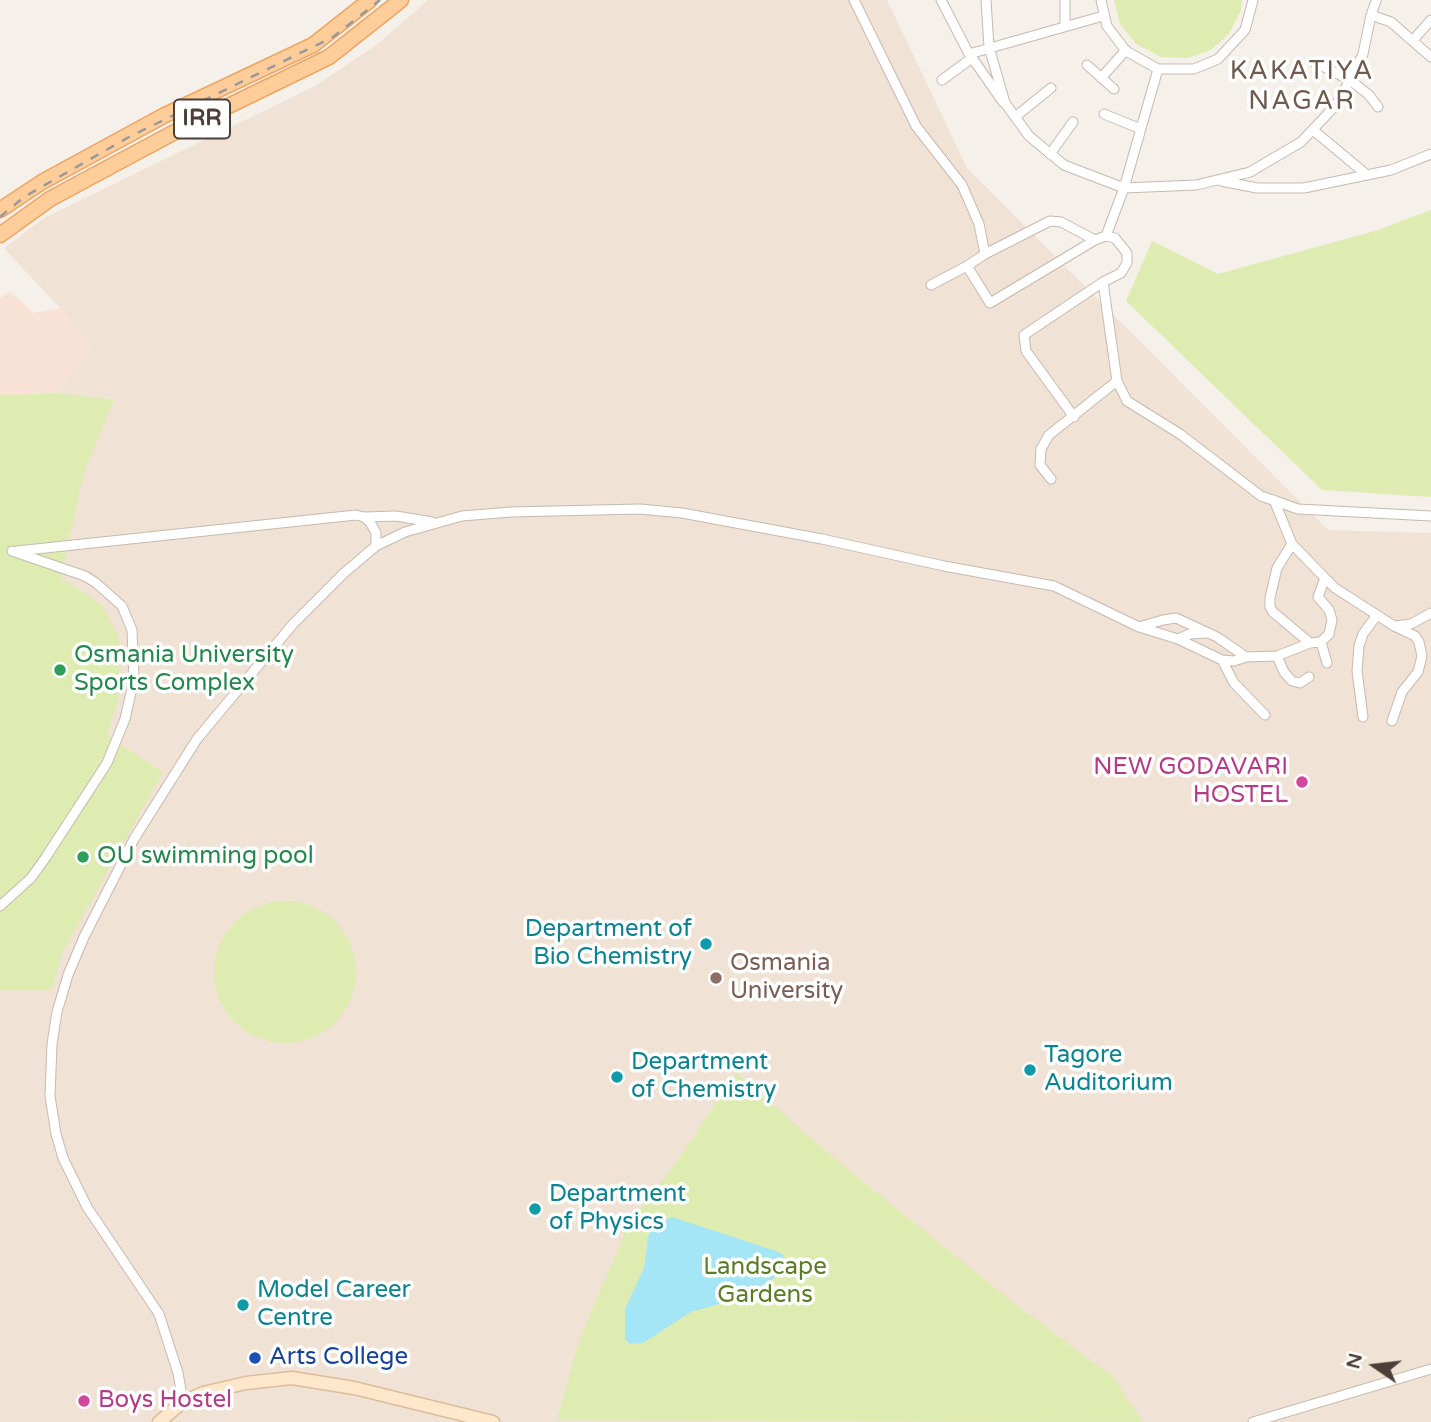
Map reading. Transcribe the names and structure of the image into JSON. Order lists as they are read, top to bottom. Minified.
{"streets":{"main road":["IRR"]},"districts":["KAKATIYA NAGAR"],"parks":["Landscape Gardens"],"places":["Osmania University Sports Complex","NEW GODAVARI HOSTEL","OU swimming pool","Department of Bio Chemistry","Osmania University","Tagore Auditorium","Department of Chemistry","Department of Physics","Model Career Centre","Arts College","Boys Hostel"],"north":"left"}
